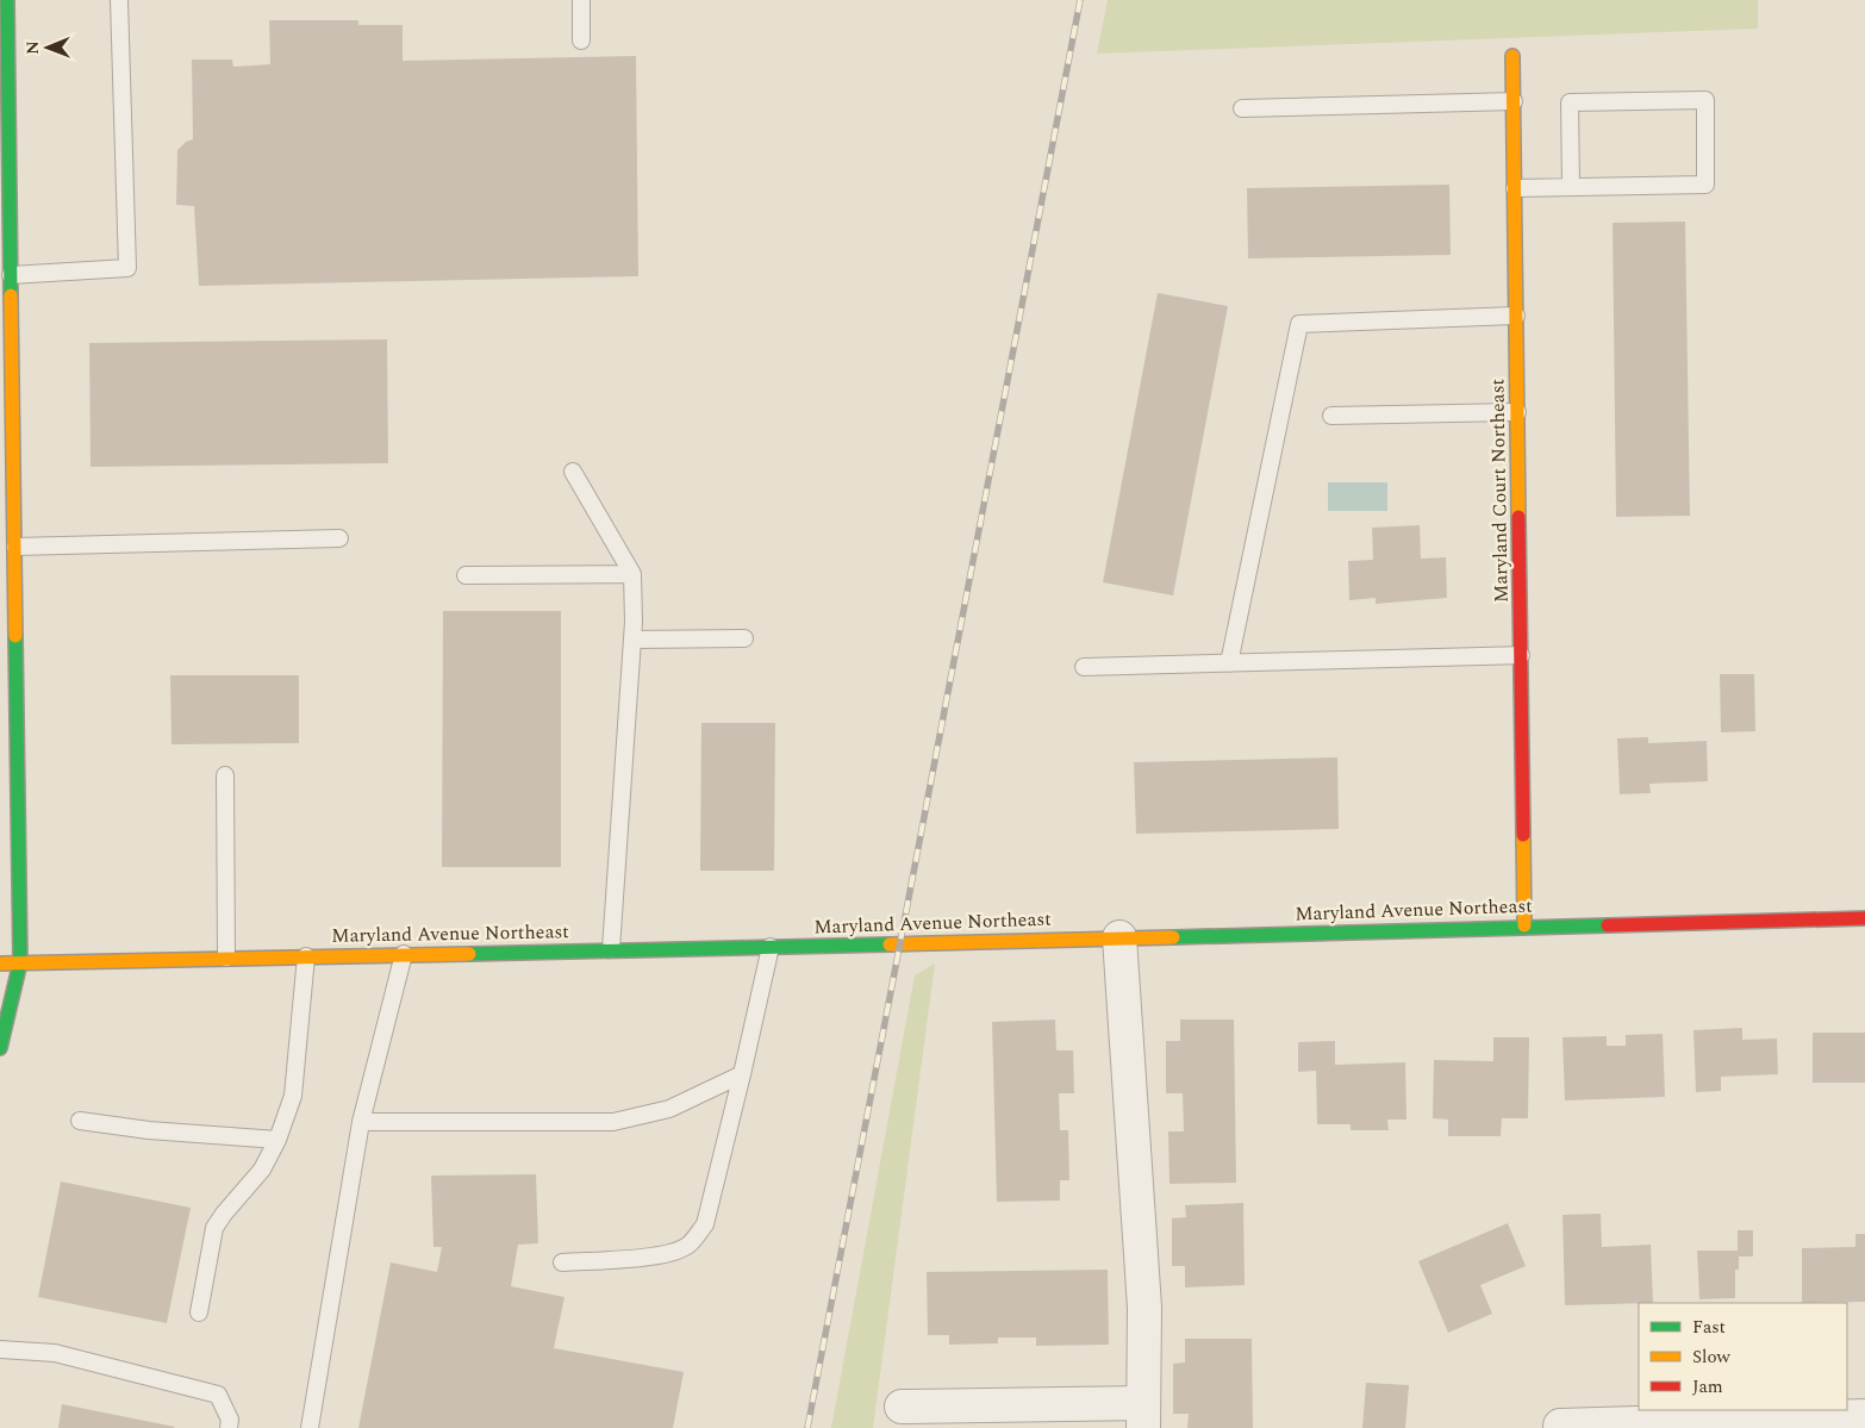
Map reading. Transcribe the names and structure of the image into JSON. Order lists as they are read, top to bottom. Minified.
{"streets":{"street":["Maryland Court Northeast","Maryland Avenue Northeast"]},"crossings":[["Maryland Court Northeast","Maryland Avenue Northeast"]],"legend":["Fast","Slow","Jam"],"north":"left"}
